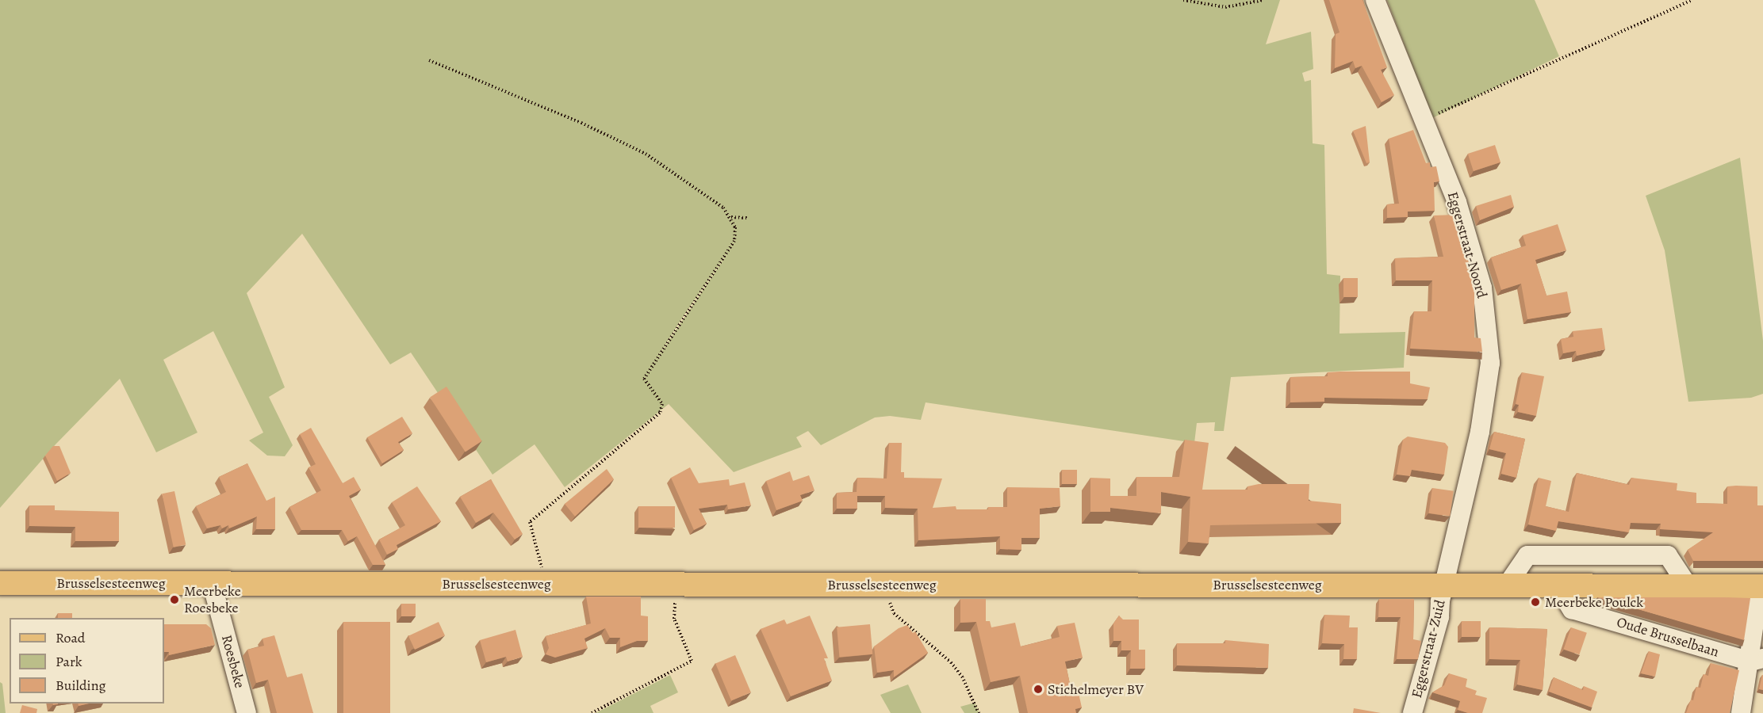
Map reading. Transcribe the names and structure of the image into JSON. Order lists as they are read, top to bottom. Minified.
{"streets":{"main road":["Brusselsesteenweg"],"street":["Eggerstraat-Noord","Oude Brusselbaan","Eggerstraat-Zuid","Roesbeke"]},"crossings":[["Eggerstraat-Noord","Brusselsesteenweg"],["Eggerstraat-Noord","Eggerstraat-Zuid"],["Brusselsesteenweg","Oude Brusselbaan"],["Brusselsesteenweg","Eggerstraat-Zuid"],["Brusselsesteenweg","Roesbeke"]],"places":["Meerbeke Roesbeke","Meerbeke Poulck","Stichelmeyer BV"],"legend":["Road","Park","Building"]}
